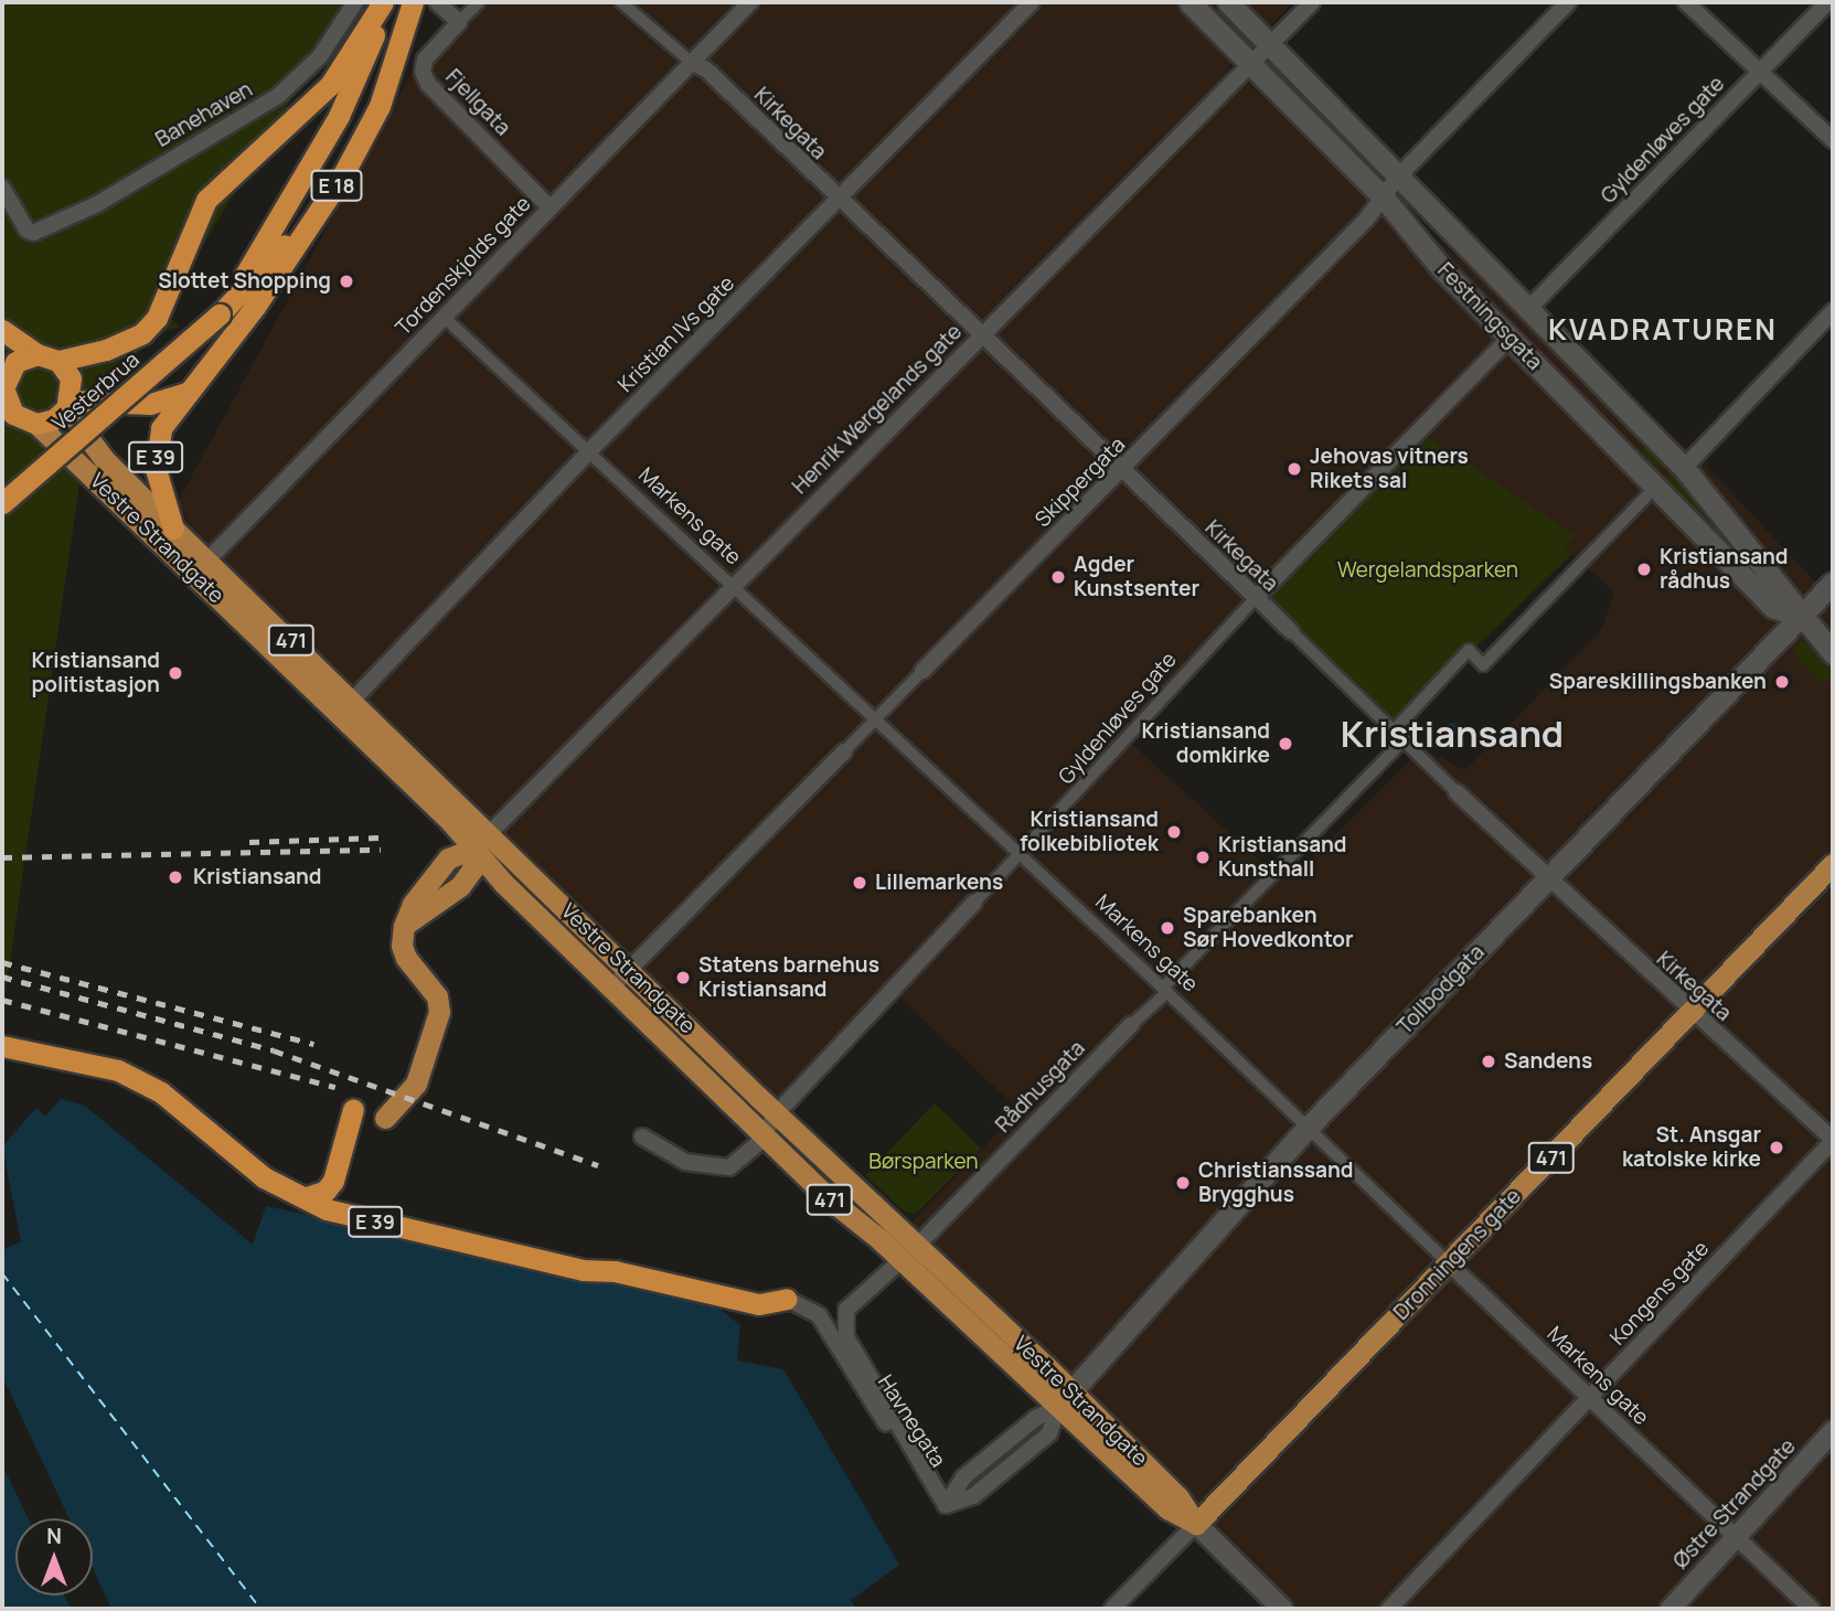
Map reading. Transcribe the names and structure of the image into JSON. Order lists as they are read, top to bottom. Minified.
{"streets":{"highway":["E 18","Vesterbrua","E 39"],"main road":["Festningsgata","Vestre Strandgate","471","Tollbodgata","Dronningens gate"],"street":["Fjellgata","Banehaven","Kirkegata","Gyldenløves gate","Tordenskjolds gate","Kristian IVs gate","Henrik Wergelands gate","Skippergata","Markens gate","Rådhusgata","Kongens gate","Havnegata","Østre Strandgate"]},"crossings":[["Fjellgata","Tordenskjolds gate"],["Kirkegata","Gyldenløves gate"],["Kirkegata","Tordenskjolds gate"],["Kirkegata","Kristian IVs gate"],["Kirkegata","Henrik Wergelands gate"],["Kirkegata","Skippergata"],["Kirkegata","Tollbodgata"],["Kirkegata","Rådhusgata"],["Kirkegata","Dronningens gate"],["Kirkegata","Kongens gate"],["Gyldenløves gate","Festningsgata"],["Gyldenløves gate","Markens gate"],["Gyldenløves gate","Vestre Strandgate"],["E 18","Vesterbrua"],["E 18","E 39"],["E 18","Vestre Strandgate"],["Tordenskjolds gate","Markens gate"],["Tordenskjolds gate","Vestre Strandgate"],["Festningsgata","Henrik Wergelands gate"],["Festningsgata","Skippergata"],["Festningsgata","Tollbodgata"],["Kristian IVs gate","Markens gate"],["Kristian IVs gate","Vestre Strandgate"],["Henrik Wergelands gate","Markens gate"],["Henrik Wergelands gate","Vestre Strandgate"],["E 39","Vestre Strandgate"],["E 39","Havnegata"],["Skippergata","Markens gate"],["Skippergata","Vestre Strandgate"],["Markens gate","Tollbodgata"],["Markens gate","Rådhusgata"],["Markens gate","Dronningens gate"],["Markens gate","Kongens gate"],["Markens gate","Østre Strandgate"],["Vestre Strandgate","Tollbodgata"],["Vestre Strandgate","Rådhusgata"],["Vestre Strandgate","Dronningens gate"],["Tollbodgata","Havnegata"],["Rådhusgata","Havnegata"]],"districts":["KVADRATUREN","Kristiansand"],"parks":["Wergelandsparken","Børsparken"],"places":["Slottet Shopping","Jehovas vitners Rikets sal","Kristiansand rådhus","Agder Kunstsenter","Kristiansand politistasjon","Spareskillingsbanken","Kristiansand domkirke","Kristiansand folkebibliotek","Kristiansand Kunsthall","Kristiansand","Lillemarkens","Sparebanken Sør Hovedkontor","Statens barnehus Kristiansand","Sandens","St. Ansgar katolske kirke","Christianssand Brygghus"],"north":"top"}
